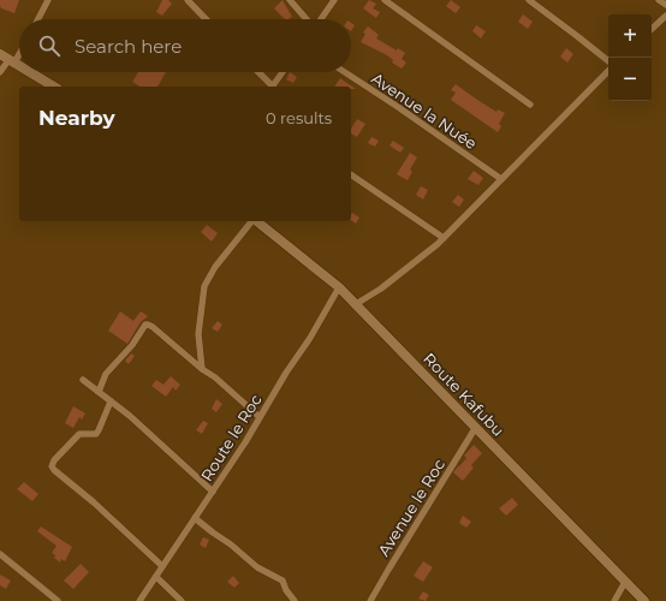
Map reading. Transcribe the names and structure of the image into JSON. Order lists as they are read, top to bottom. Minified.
{"streets":{"main road":["Route Kafubu"],"street":["Avenue la Nuée","Route le Roc","Avenue le Roc"]},"crossings":[["Route Kafubu","Route le Roc"],["Route Kafubu","Avenue le Roc"]],"page":{"map_buttons":["+","−"],"search":"Search here","heading":["Nearby","0 results"]}}
